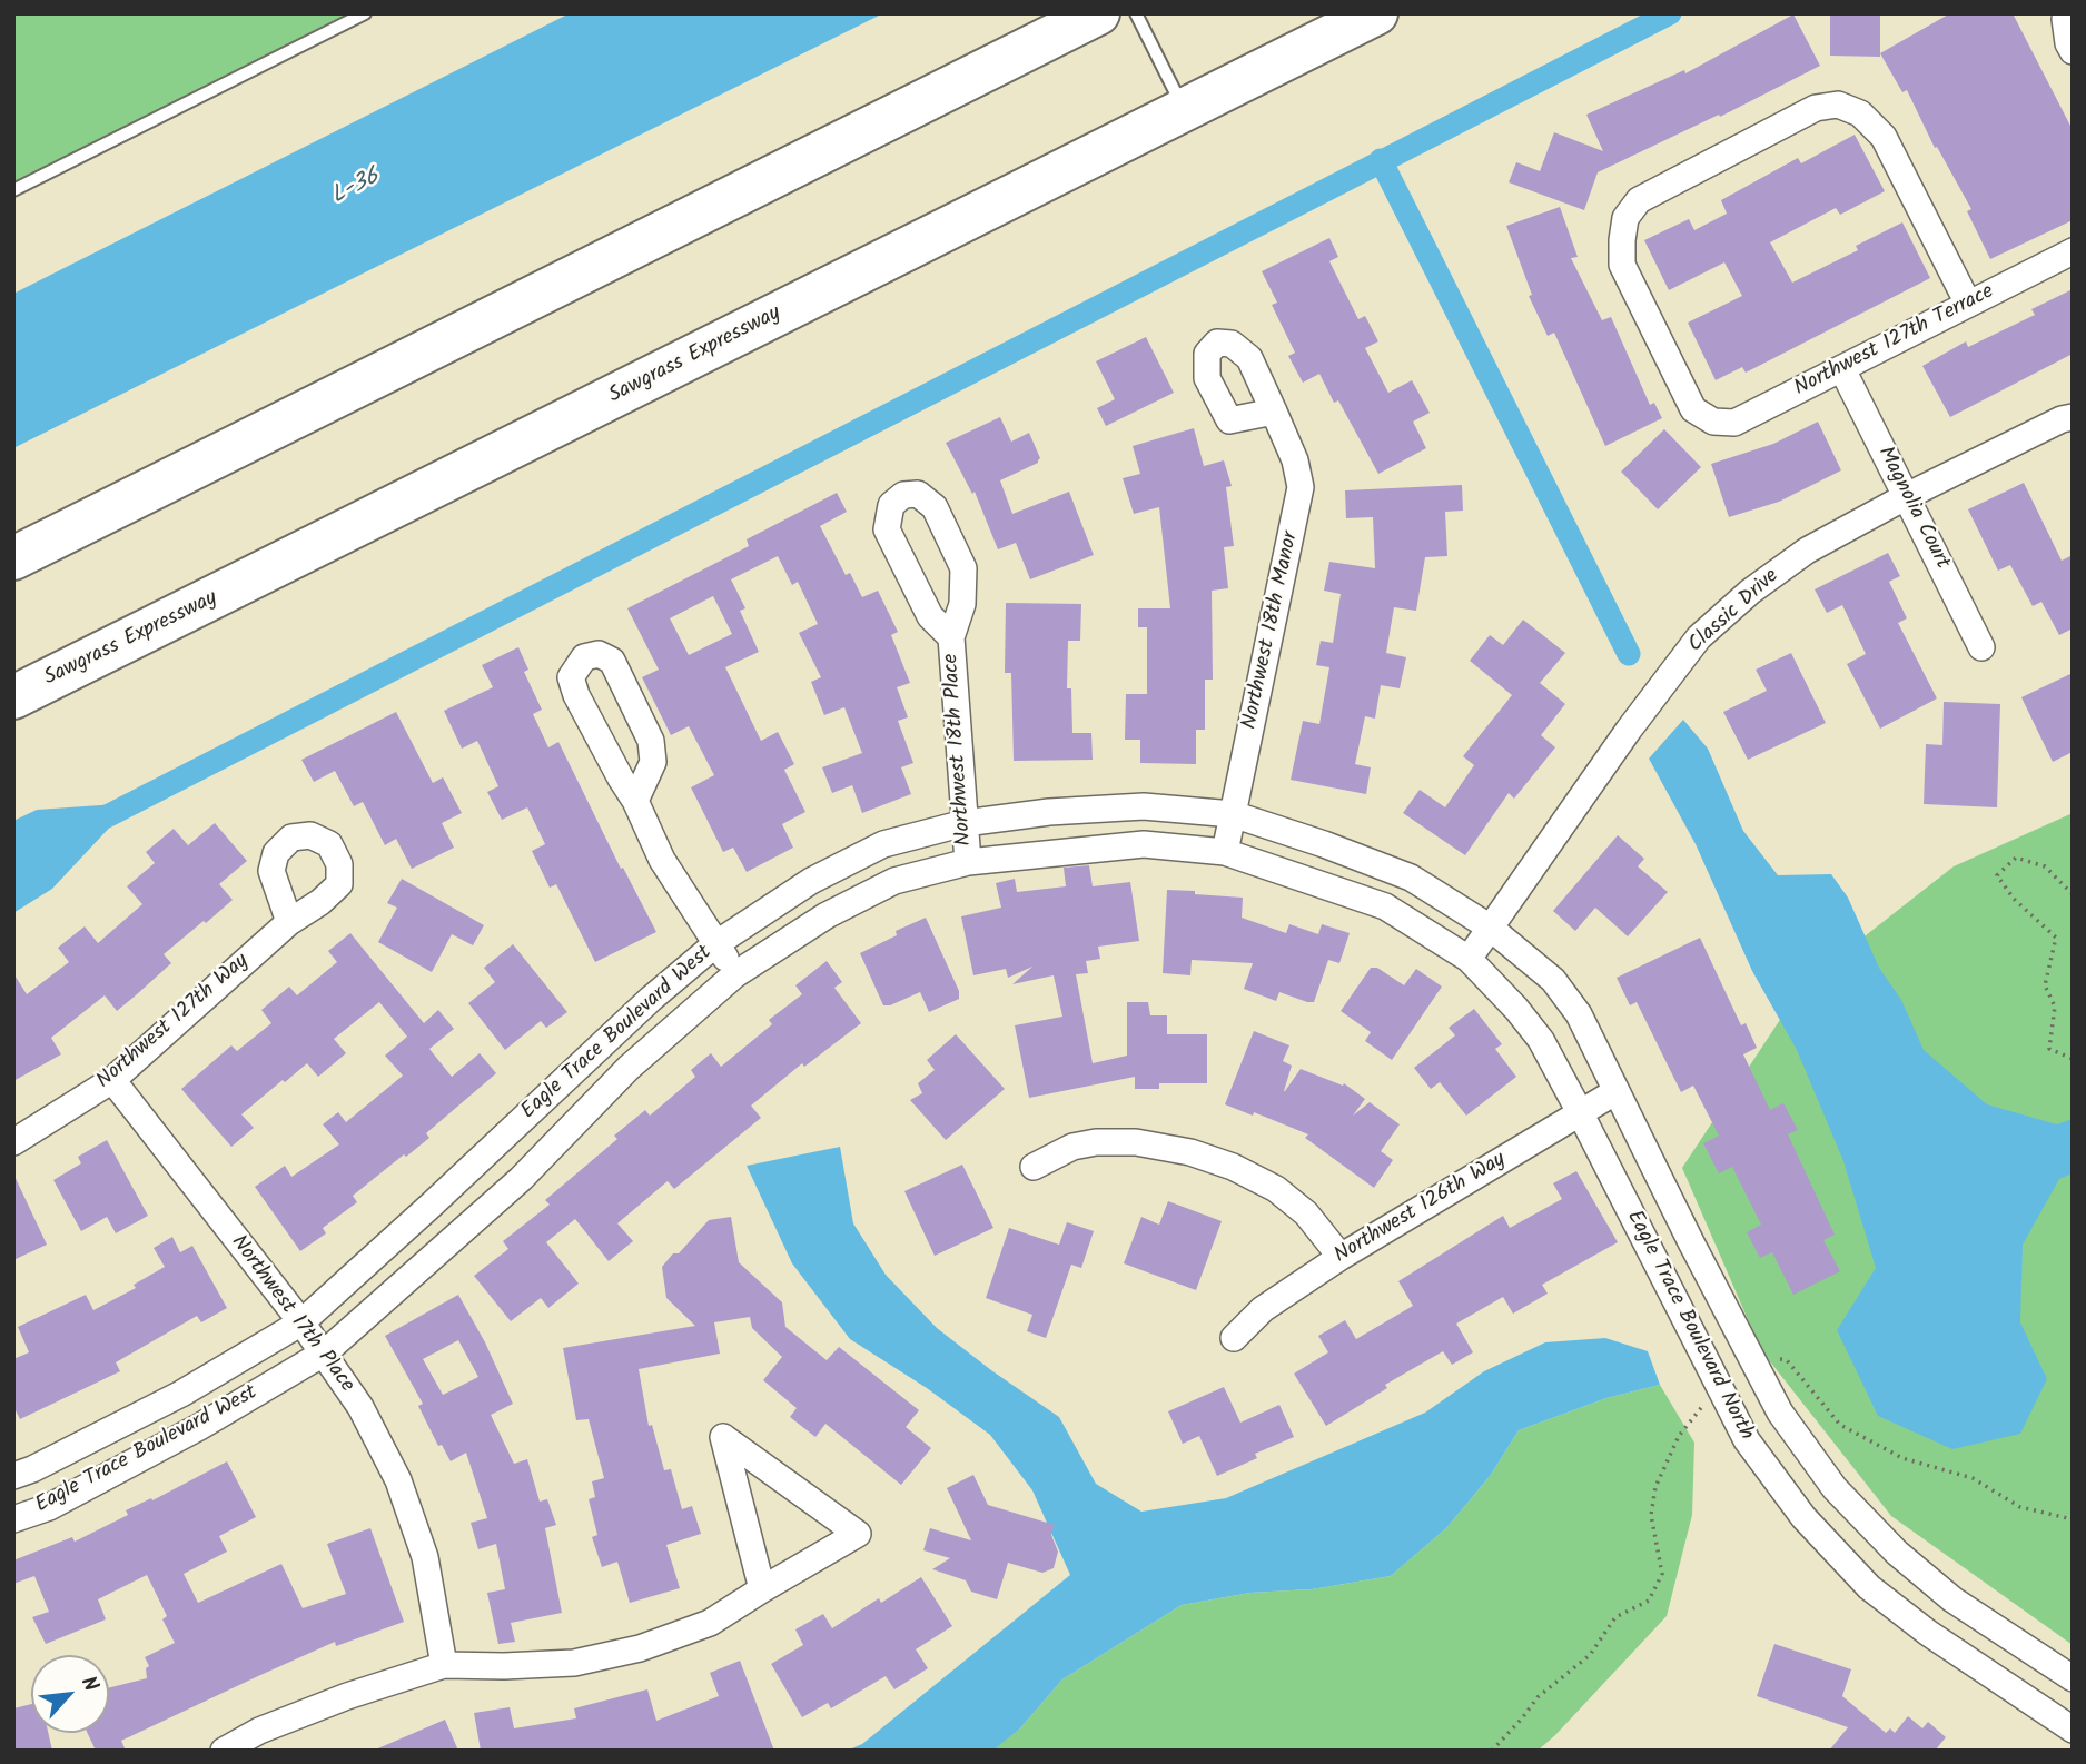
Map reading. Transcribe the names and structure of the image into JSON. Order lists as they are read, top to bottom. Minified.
{"streets":{"highway":["Sawgrass Expressway"],"street":["Northwest 127th Terrace","Magnolia Court","Classic Drive","Northwest 18th Manor","Northwest 18th Place","Northwest 127th Way","Eagle Trace Boulevard West","Northwest 126th Way","Northwest 17th Place","Eagle Trace Boulevard North"]},"crossings":[["Northwest 127th Terrace","Magnolia Court"],["Magnolia Court","Classic Drive"],["Classic Drive","Eagle Trace Boulevard West"],["Northwest 18th Manor","Eagle Trace Boulevard West"],["Northwest 18th Place","Eagle Trace Boulevard West"],["Northwest 127th Way","Northwest 17th Place"],["Eagle Trace Boulevard West","Northwest 126th Way"],["Eagle Trace Boulevard West","Northwest 17th Place"],["Eagle Trace Boulevard West","Eagle Trace Boulevard North"],["Northwest 126th Way","Eagle Trace Boulevard North"]],"water":["L-36"],"north":"top right"}
